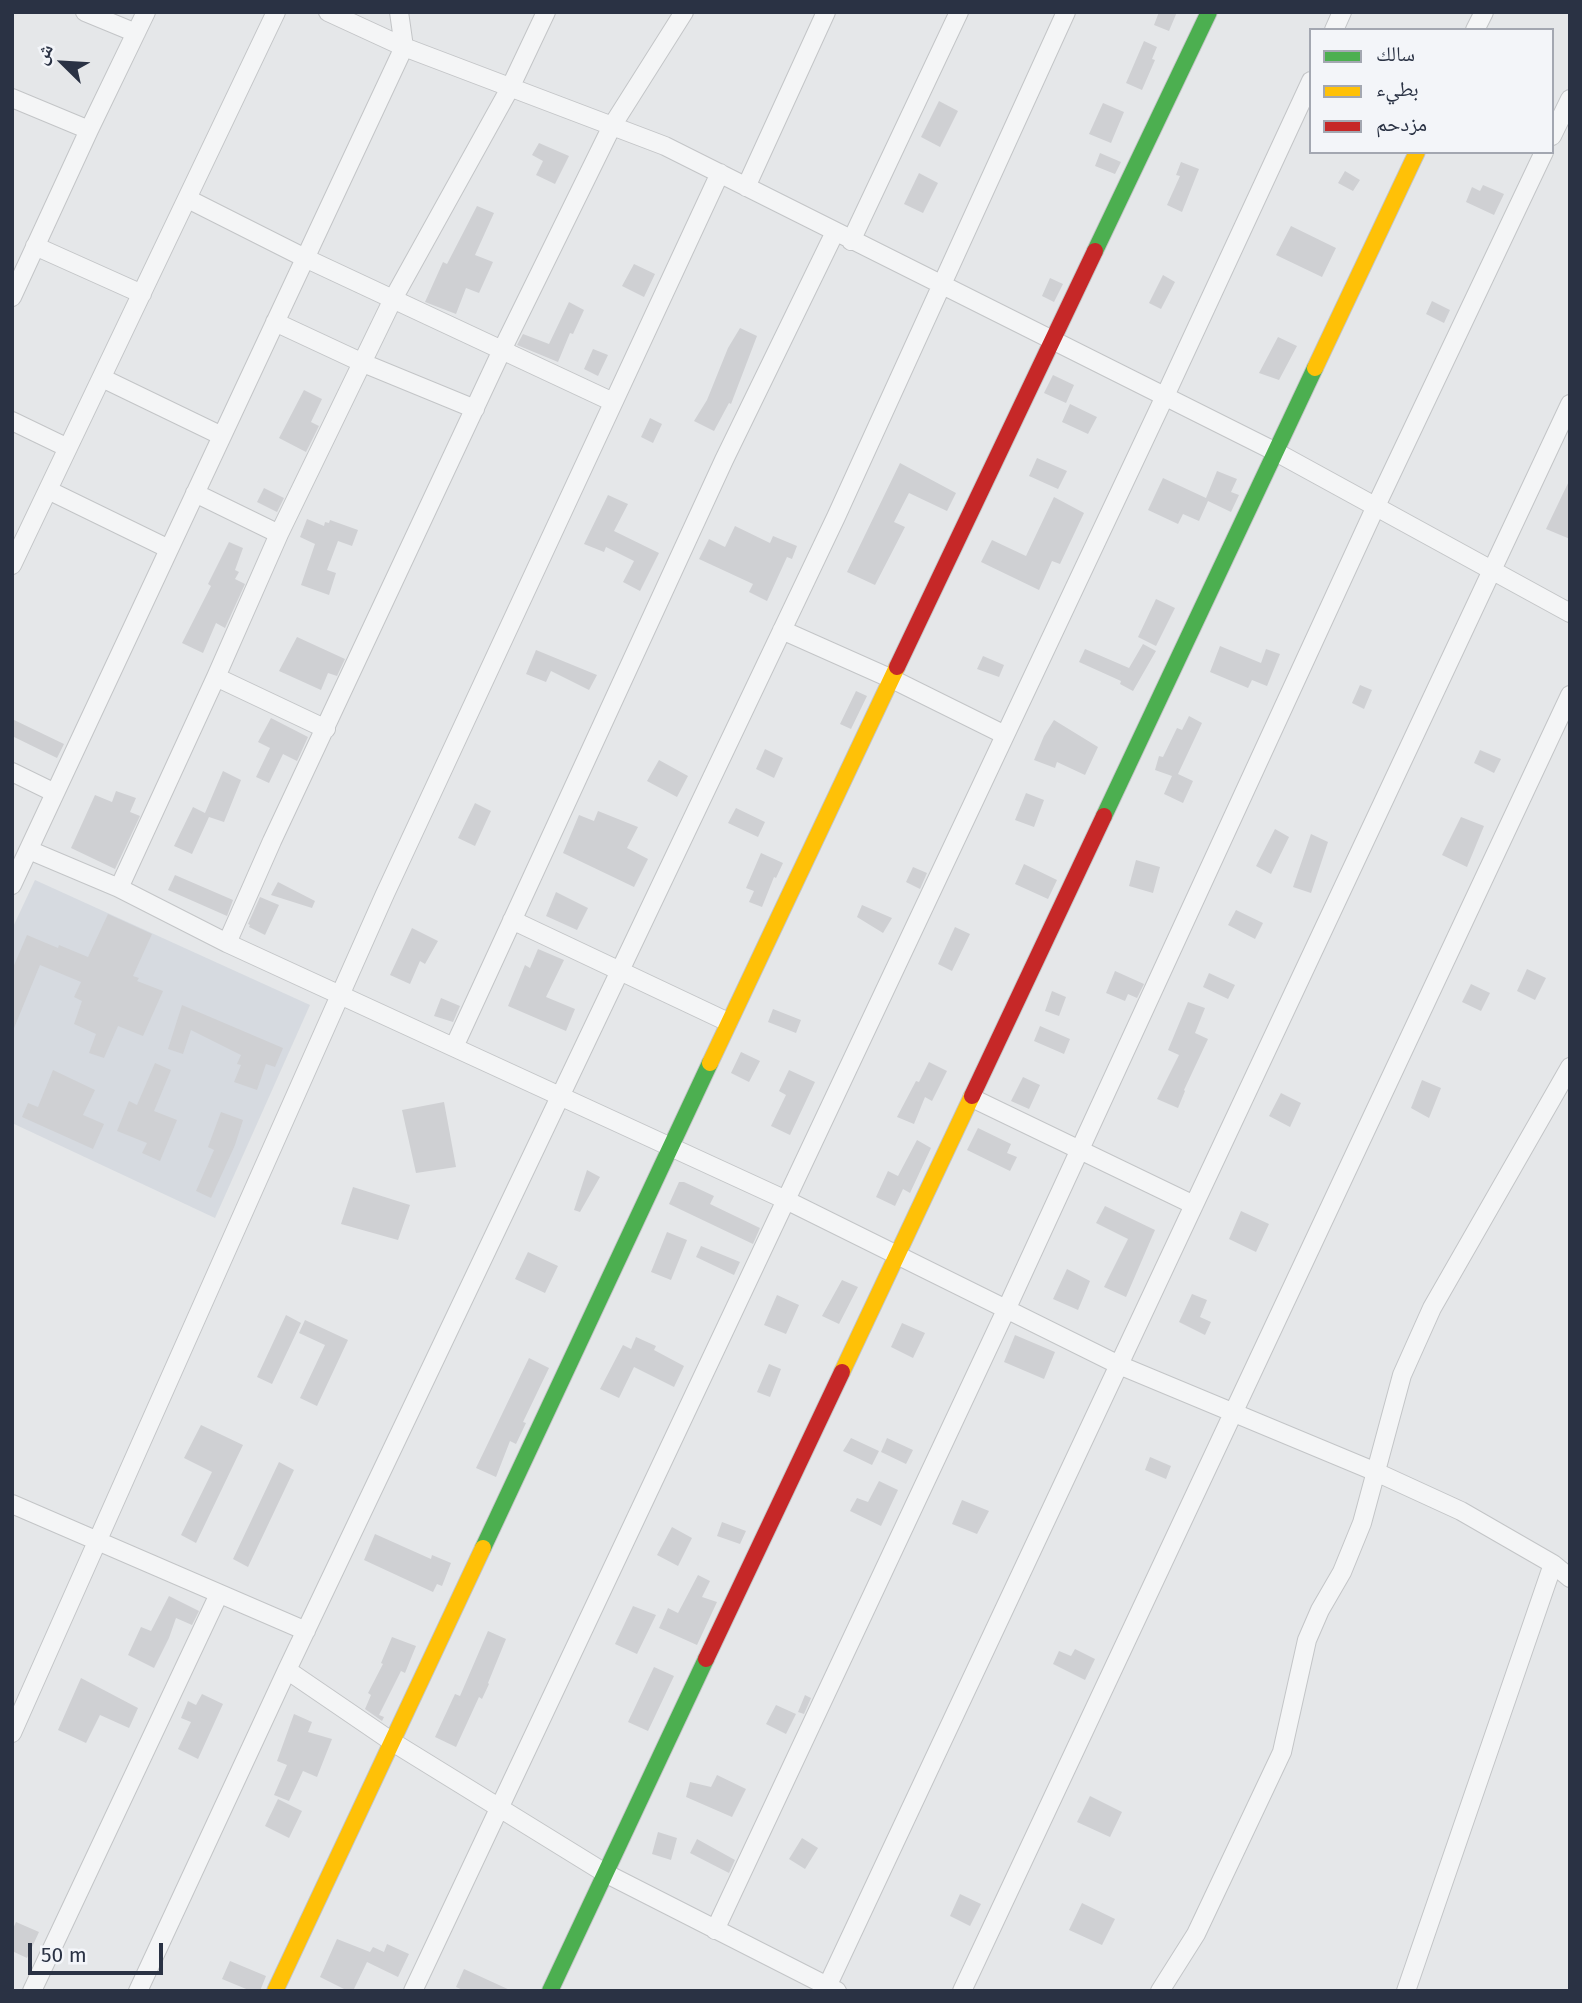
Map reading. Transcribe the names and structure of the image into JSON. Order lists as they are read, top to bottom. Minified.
{"legend":["سالك","بطيء","مزدحم"],"scale_bar":"50 m","north":"top left"}
